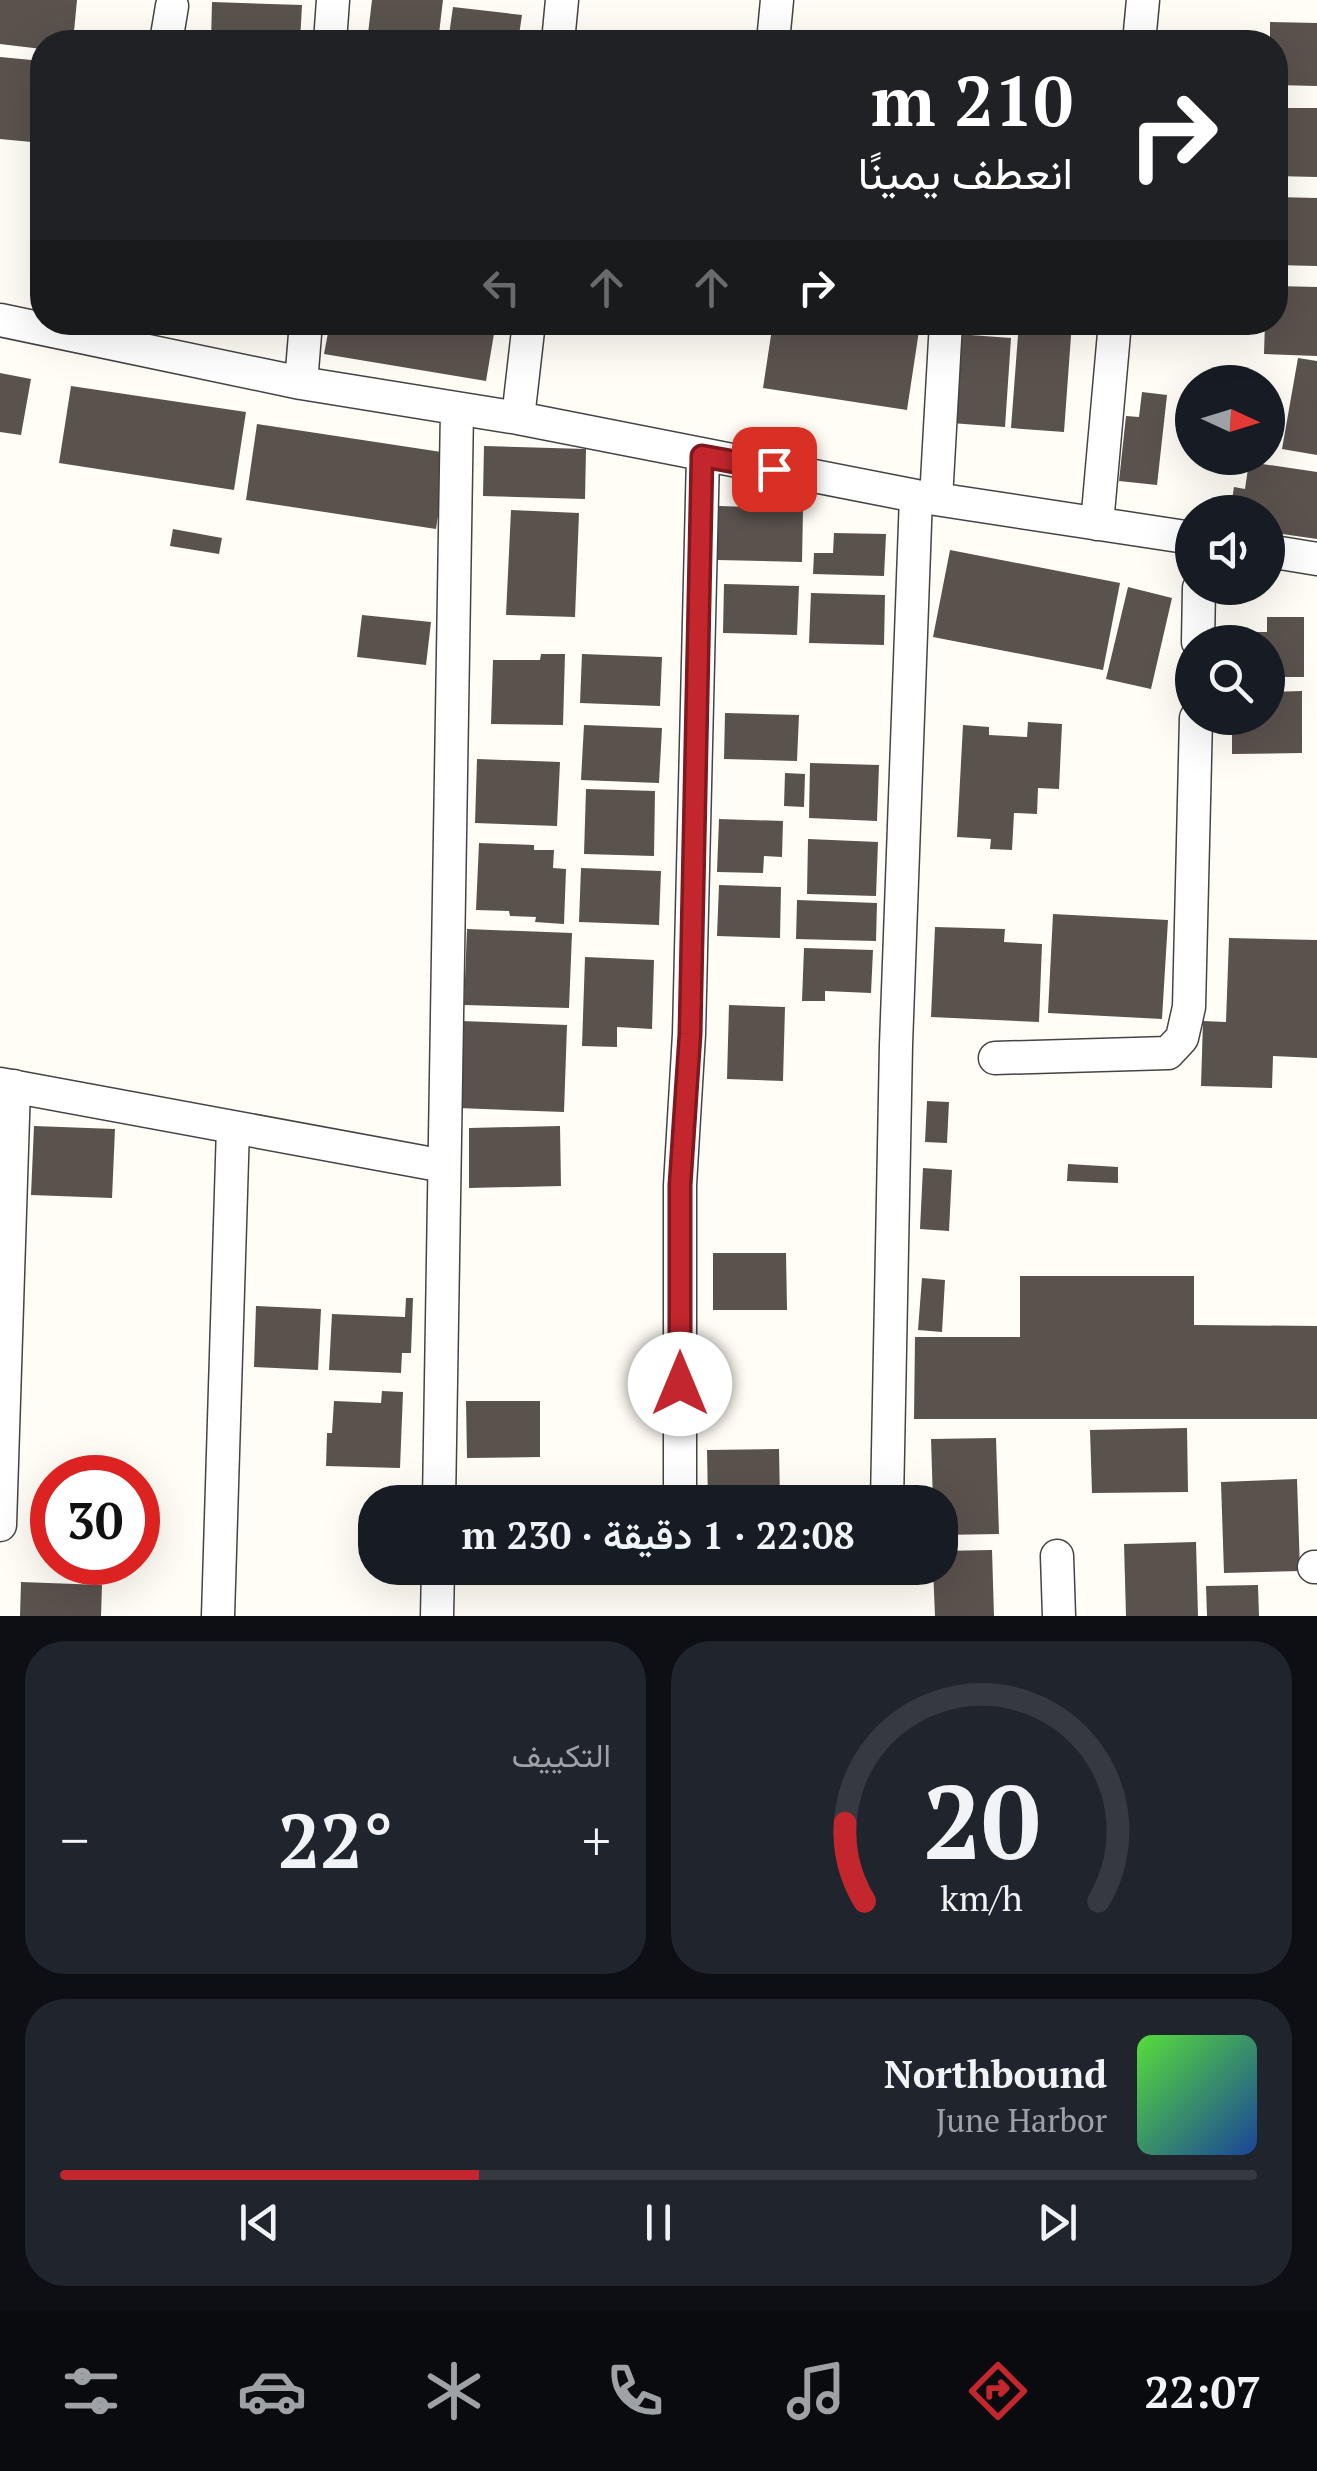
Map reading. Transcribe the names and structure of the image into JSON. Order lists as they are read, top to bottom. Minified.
{"north":"right","page":{"turn":["210 m","انعطف يمينًا"],"limit":"30","trip":"22:08 · 1 دقيقة · 230 m","tile":"التكييف","heat":["−","22°","+"],"song":["Northbound","June Harbor"],"tabs":"22:07","gauge":["20","km/h"]}}
